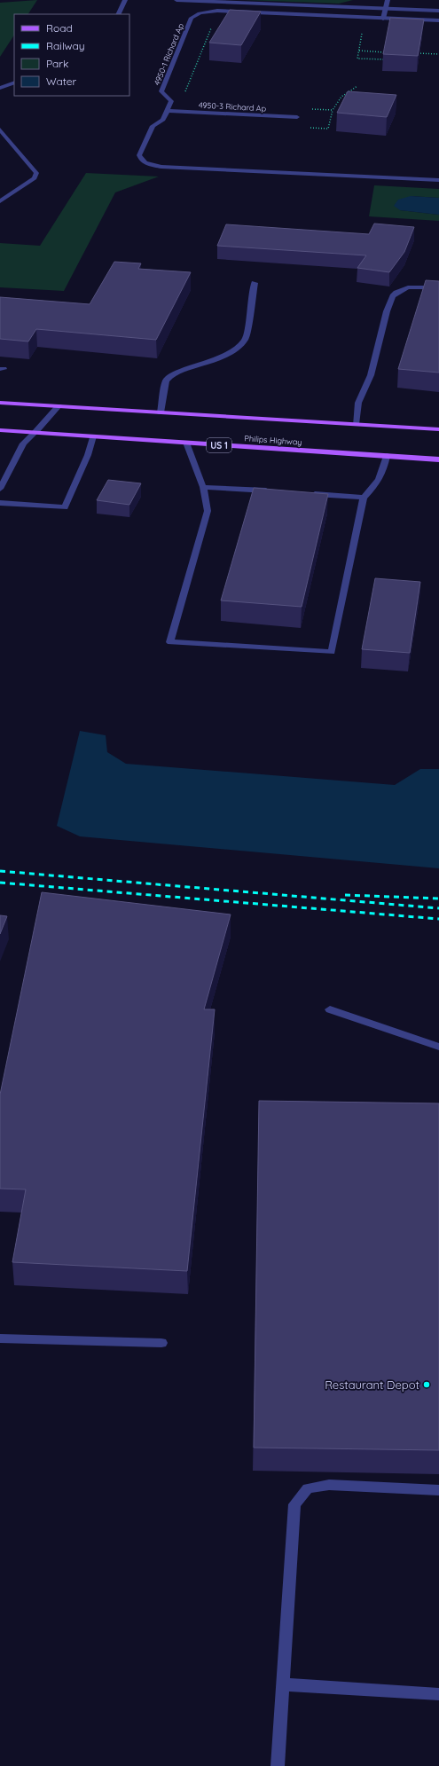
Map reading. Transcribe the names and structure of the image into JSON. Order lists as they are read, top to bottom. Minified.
{"streets":{"main road":["Philips Highway","US 1"],"street":["4950-1 Richard Ap","4950-3 Richard Ap"]},"crossings":[["4950-1 Richard Ap","4950-3 Richard Ap"]],"places":["Restaurant Depot"],"legend":["Road","Railway","Park","Water"]}
